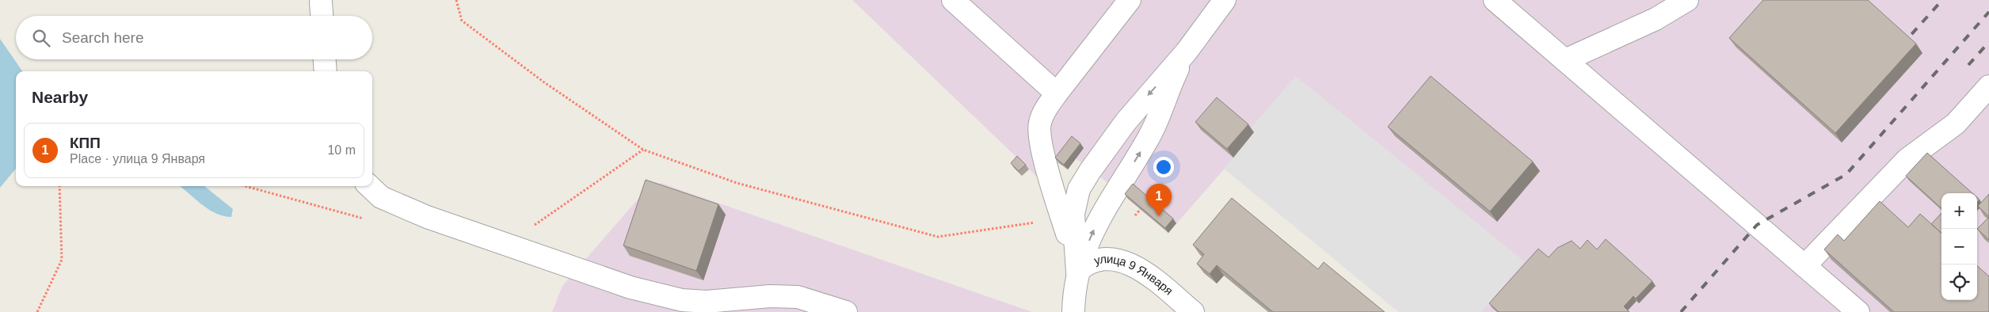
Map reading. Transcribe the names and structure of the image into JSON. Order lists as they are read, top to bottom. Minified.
{"streets":{"street":["улица 9 Января"]},"page":{"search":"Search here","heading":"Nearby","list":[{"mark":"1","name":"КПП","note":"Place · улица 9 Января","value":"10 m"}],"pins":"1","map_buttons":["+","−"]}}
